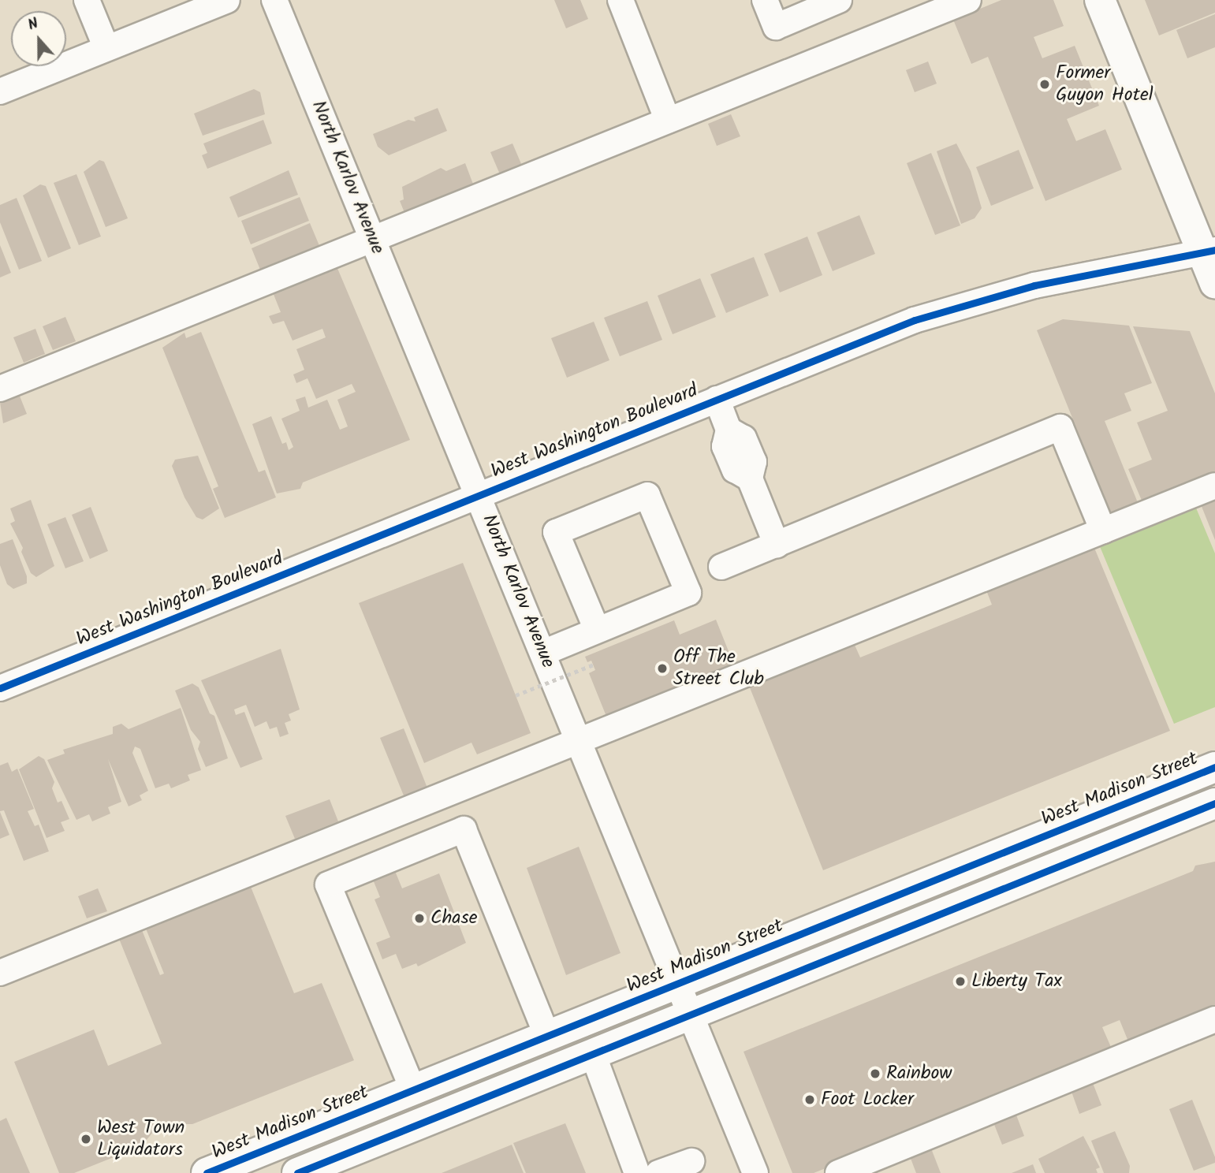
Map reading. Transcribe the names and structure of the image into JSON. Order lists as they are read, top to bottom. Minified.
{"streets":{"main road":["West Madison Street"],"street":["North Karlov Avenue","West Washington Boulevard"]},"crossings":[["North Karlov Avenue","West Washington Boulevard"],["North Karlov Avenue","West Madison Street"]],"places":["Former Guyon Hotel","Off The Street Club","Chase","Liberty Tax","Rainbow","Foot Locker","West Town Liquidators"],"north":"top"}
